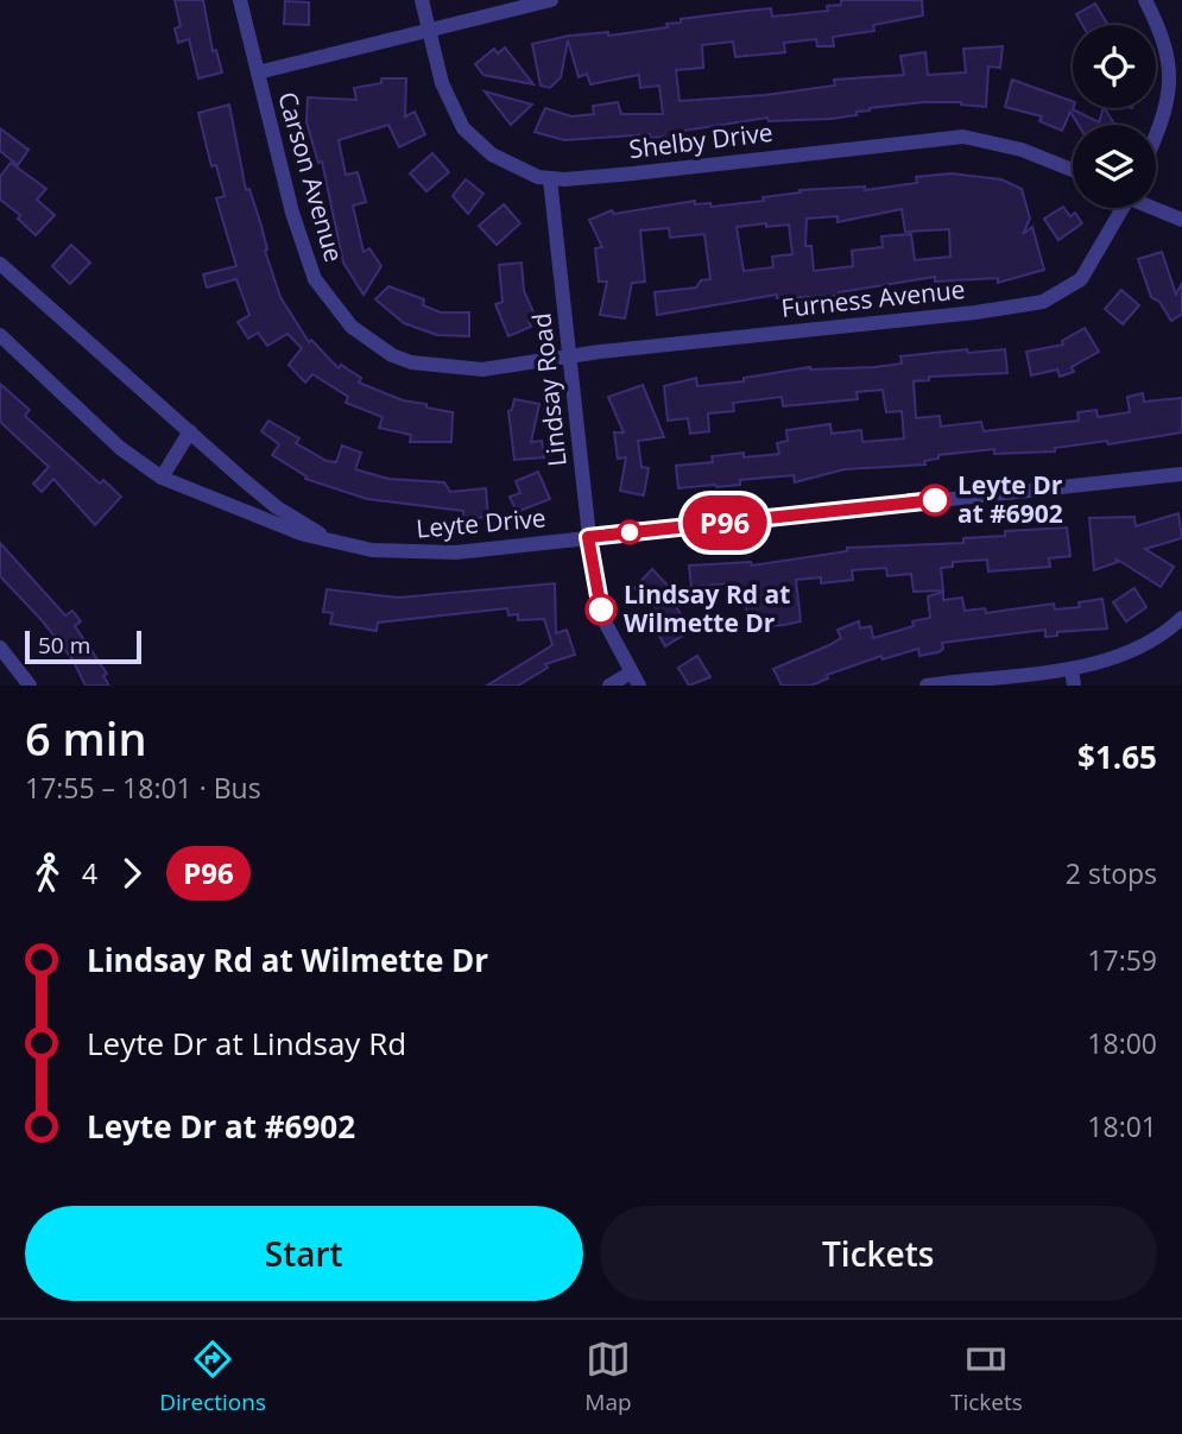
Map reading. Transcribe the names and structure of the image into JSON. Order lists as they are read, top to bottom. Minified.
{"streets":{"street":["Shelby Drive","Carson Avenue","Furness Avenue","Lindsay Road","Leyte Drive"]},"crossings":[["Shelby Drive","Lindsay Road"],["Carson Avenue","Furness Avenue"],["Carson Avenue","Lindsay Road"],["Furness Avenue","Lindsay Road"],["Lindsay Road","Leyte Drive"]],"places":["Leyte Dr at #6902","Lindsay Rd at Wilmette Dr"],"lines":["bus line P96"],"scale_bar":"50 m","page":{"on_map":"P96","scale":"50 m","heading":["6 min","17:55 – 18:01 · Bus","$1.65"],"legs":["4","P96","2 stops"],"list":[{"name":"Lindsay Rd at Wilmette Dr","value":"17:59"},{"name":"Leyte Dr at Lindsay Rd","value":"18:00"},{"name":"Leyte Dr at #6902","value":"18:01"}],"buttons":["Start","Tickets"],"tabs":["Directions","Map","Tickets"]}}
